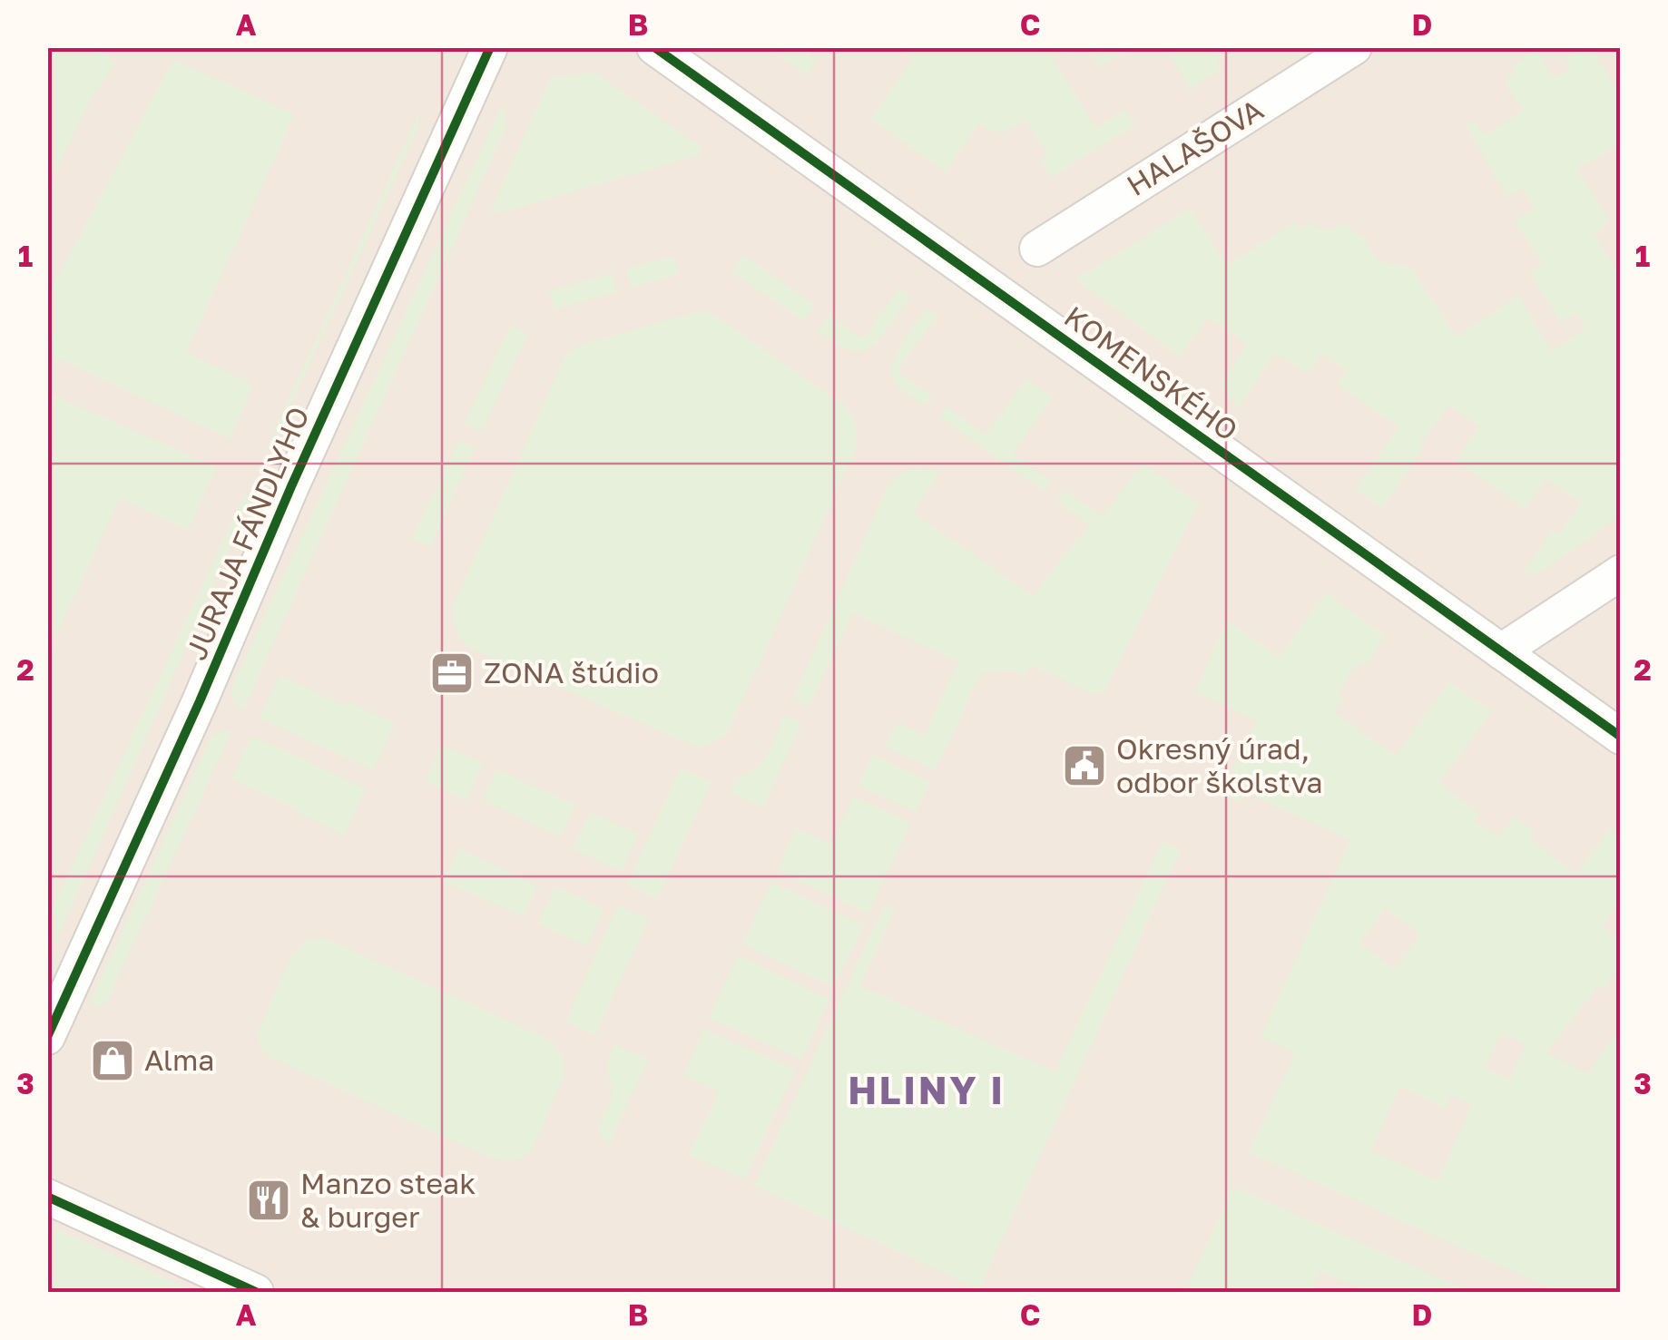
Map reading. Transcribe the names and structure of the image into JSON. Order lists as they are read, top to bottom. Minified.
{"streets":{"street":["HALAŠOVA","KOMENSKÉHO","JURAJA FÁNDLYHO"]},"districts":["HLINY I"],"places":{"office":["ZONA štúdio"],"public building":["Okresný úrad, odbor školstva"],"shop":["Alma"],"restaurant":["Manzo steak & burger"]},"grid":{"columns":["A","B","C","D"],"rows":["1","2","3"]}}
